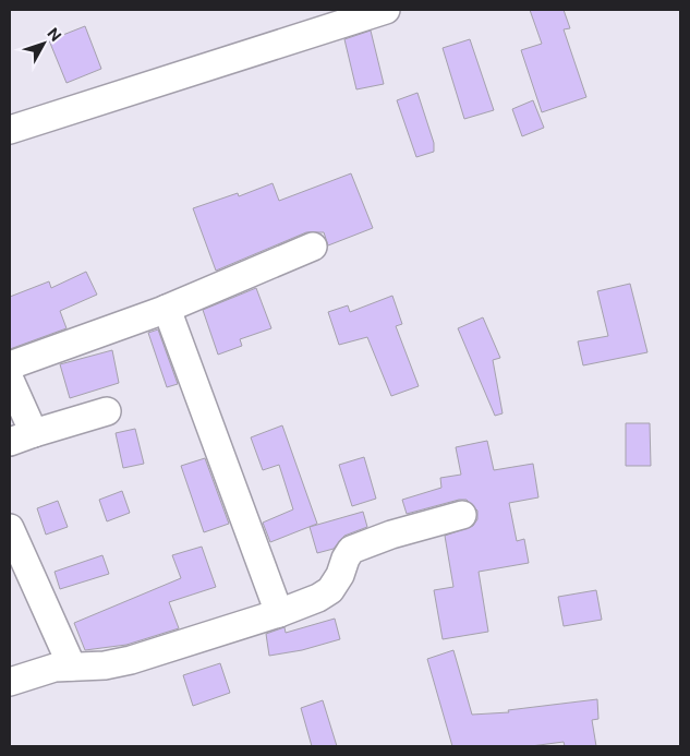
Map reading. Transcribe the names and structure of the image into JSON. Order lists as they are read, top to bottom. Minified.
{"north":"top right"}
